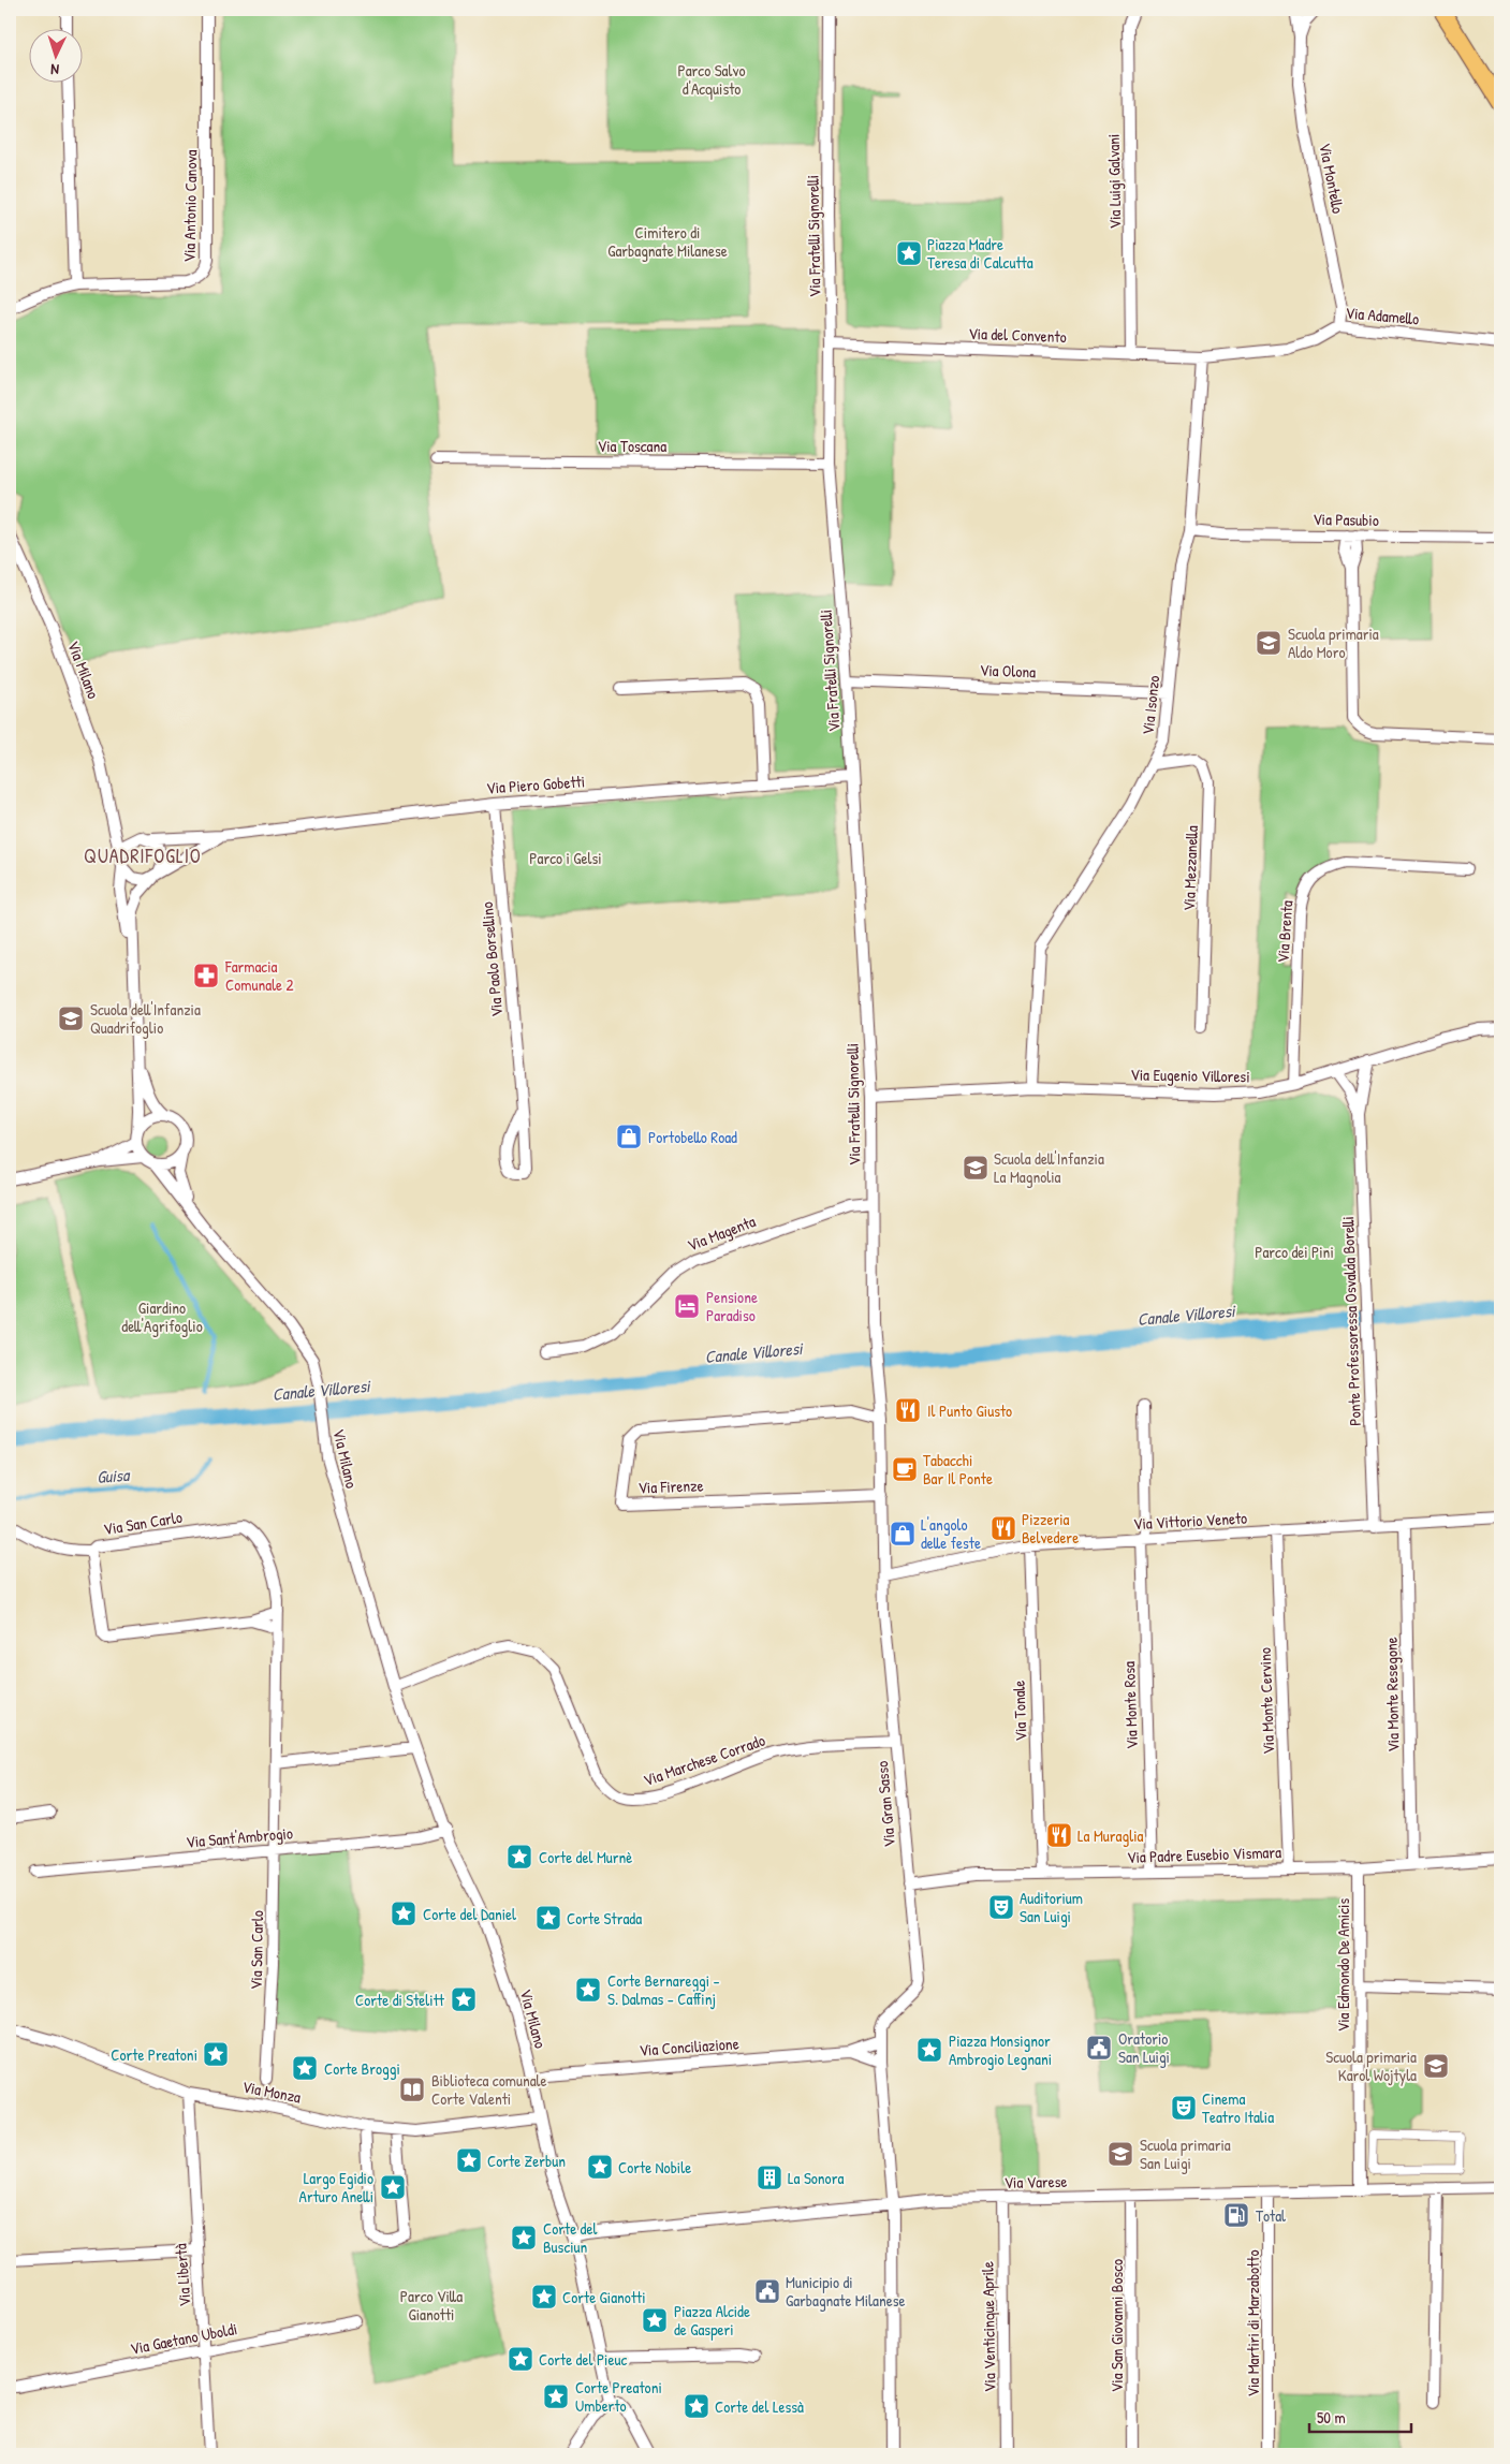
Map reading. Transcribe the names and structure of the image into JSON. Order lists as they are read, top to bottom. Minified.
{"streets":{"street":["Via Montello","Via Luigi Galvani","Via Antonio Canova","Via Fratelli Signorelli","Via Adamello","Via del Convento","Via Toscana","Via Pasubio","Via Milano","Via Olona","Via Isonzo","Via Piero Gobetti","Via Mezzanella","Via Brenta","Via Paolo Borsellino","Via Eugenio Villoresi","Via Magenta","Ponte Professoressa Osvalda Borelli","Via Firenze","Via Vittorio Veneto","Via San Carlo","Via Monte Resegone","Via Monte Cervino","Via Monte Rosa","Via Tonale","Via Marchese Corrado","Via Gran Sasso","Via Sant'Ambrogio","Via Padre Eusebio Vismara","Via Edmondo De Amicis","Via Conciliazione","Via Monza","Via Varese","Via Libertà","Via Martiri di Marzabotto","Via San Giovanni Bosco","Via Venticinque Aprile","Via Gaetano Uboldi"]},"crossings":[["Via Montello","Via Adamello"],["Via Luigi Galvani","Via del Convento"],["Via Fratelli Signorelli","Via del Convento"],["Via Fratelli Signorelli","Via Toscana"],["Via Fratelli Signorelli","Via Olona"],["Via Fratelli Signorelli","Via Piero Gobetti"],["Via Fratelli Signorelli","Via Eugenio Villoresi"],["Via Fratelli Signorelli","Via Magenta"],["Via Fratelli Signorelli","Via Gran Sasso"],["Via Adamello","Via del Convento"],["Via Adamello","Via Isonzo"],["Via del Convento","Via Isonzo"],["Via Pasubio","Via Isonzo"],["Via Milano","Via Piero Gobetti"],["Via Milano","Via Marchese Corrado"],["Via Milano","Via Sant'Ambrogio"],["Via Milano","Via Conciliazione"],["Via Milano","Via Monza"],["Via Milano","Via Varese"],["Via Olona","Via Isonzo"],["Via Isonzo","Via Mezzanella"],["Via Isonzo","Via Eugenio Villoresi"],["Via Piero Gobetti","Via Paolo Borsellino"],["Via Brenta","Via Eugenio Villoresi"],["Via Eugenio Villoresi","Ponte Professoressa Osvalda Borelli"],["Ponte Professoressa Osvalda Borelli","Via Vittorio Veneto"],["Via Firenze","Via Gran Sasso"],["Via Vittorio Veneto","Via Monte Resegone"],["Via Vittorio Veneto","Via Monte Cervino"],["Via Vittorio Veneto","Via Monte Rosa"],["Via Vittorio Veneto","Via Tonale"],["Via Vittorio Veneto","Via Gran Sasso"],["Via San Carlo","Via Sant'Ambrogio"],["Via Monte Resegone","Via Padre Eusebio Vismara"],["Via Monte Cervino","Via Padre Eusebio Vismara"],["Via Monte Rosa","Via Padre Eusebio Vismara"],["Via Tonale","Via Padre Eusebio Vismara"],["Via Marchese Corrado","Via Gran Sasso"],["Via Gran Sasso","Via Padre Eusebio Vismara"],["Via Gran Sasso","Via Conciliazione"],["Via Gran Sasso","Via Varese"],["Via Padre Eusebio Vismara","Via Edmondo De Amicis"],["Via Edmondo De Amicis","Via Varese"],["Via Monza","Via Libertà"],["Via Varese","Via Martiri di Marzabotto"],["Via Varese","Via San Giovanni Bosco"],["Via Varese","Via Venticinque Aprile"],["Via Libertà","Via Gaetano Uboldi"]],"districts":["QUADRIFOGLIO"],"water":["Canale Villoresi","Guisa"],"parks":["Parco Salvo d'Acquisto","Cimitero di Garbagnate Milanese","Parco i Gelsi","Parco dei Pini","Giardino dell'Agrifoglio","Parco Villa Gianotti"],"places":{"place":["Piazza Madre Teresa di Calcutta","Corte del Murnè","Corte del Daniel","Corte Strada","Corte Bernareggi - S. Dalmas - Caffinj","Corte di Stelitt","Piazza Monsignor Ambrogio Legnani","Corte Preatoni","Corte Broggi","Corte Zerbun","Corte Nobile","Largo Egidio Arturo Anelli","Corte del Busciun","Corte Gianotti","Piazza Alcide de Gasperi","Corte del Pieuc","Corte Preatoni Umberto","Corte del Lessà"],"school or university":["Scuola primaria Aldo Moro","Scuola dell'Infanzia Quadrifoglio","Scuola dell'Infanzia La Magnolia","Scuola primaria Karol Wojtyla","Scuola primaria San Luigi"],"pharmacy":["Farmacia Comunale 2"],"shop":["Portobello Road","L'angolo delle feste"],"hotel":["Pensione Paradiso"],"restaurant":["Il Punto Giusto","Pizzeria Belvedere","La Muraglia"],"cafe":["Tabacchi Bar Il Ponte"],"theatre":["Auditorium San Luigi","Cinema Teatro Italia"],"public building":["Oratorio San Luigi","Municipio di Garbagnate Milanese"],"library":["Biblioteca comunale Corte Valenti"],"building":["La Sonora"],"fuel station":["Total"]},"scale_bar":"50 m","north":"bottom"}
